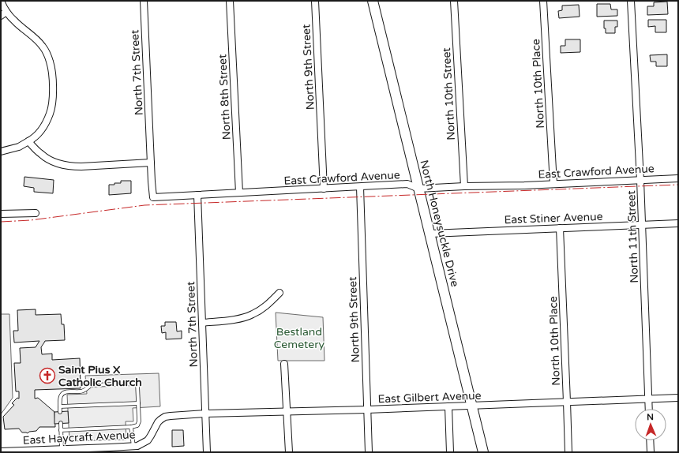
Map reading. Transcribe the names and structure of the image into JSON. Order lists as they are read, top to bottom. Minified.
{"streets":{"street":["North 9th Street","North 7th Street","North 10th Place","North 10th Street","North 8th Street","East Crawford Avenue","East Stiner Avenue","North Honeysuckle Drive","North 11th Street","East Gilbert Avenue","East Haycraft Avenue"]},"crossings":[["North 9th Street","East Crawford Avenue"],["North 9th Street","East Gilbert Avenue"],["North 7th Street","East Crawford Avenue"],["North 7th Street","East Gilbert Avenue"],["North 10th Place","East Crawford Avenue"],["North 10th Place","East Stiner Avenue"],["North 10th Place","East Gilbert Avenue"],["North 10th Street","East Crawford Avenue"],["North 8th Street","East Crawford Avenue"],["East Crawford Avenue","North Honeysuckle Drive"],["East Crawford Avenue","North 11th Street"],["East Stiner Avenue","North Honeysuckle Drive"],["East Stiner Avenue","North 11th Street"],["North Honeysuckle Drive","East Gilbert Avenue"],["North 11th Street","East Gilbert Avenue"],["East Gilbert Avenue","East Haycraft Avenue"]],"parks":["Bestland Cemetery"],"places":{"church":["Saint Pius X Catholic Church"]},"north":"top"}
